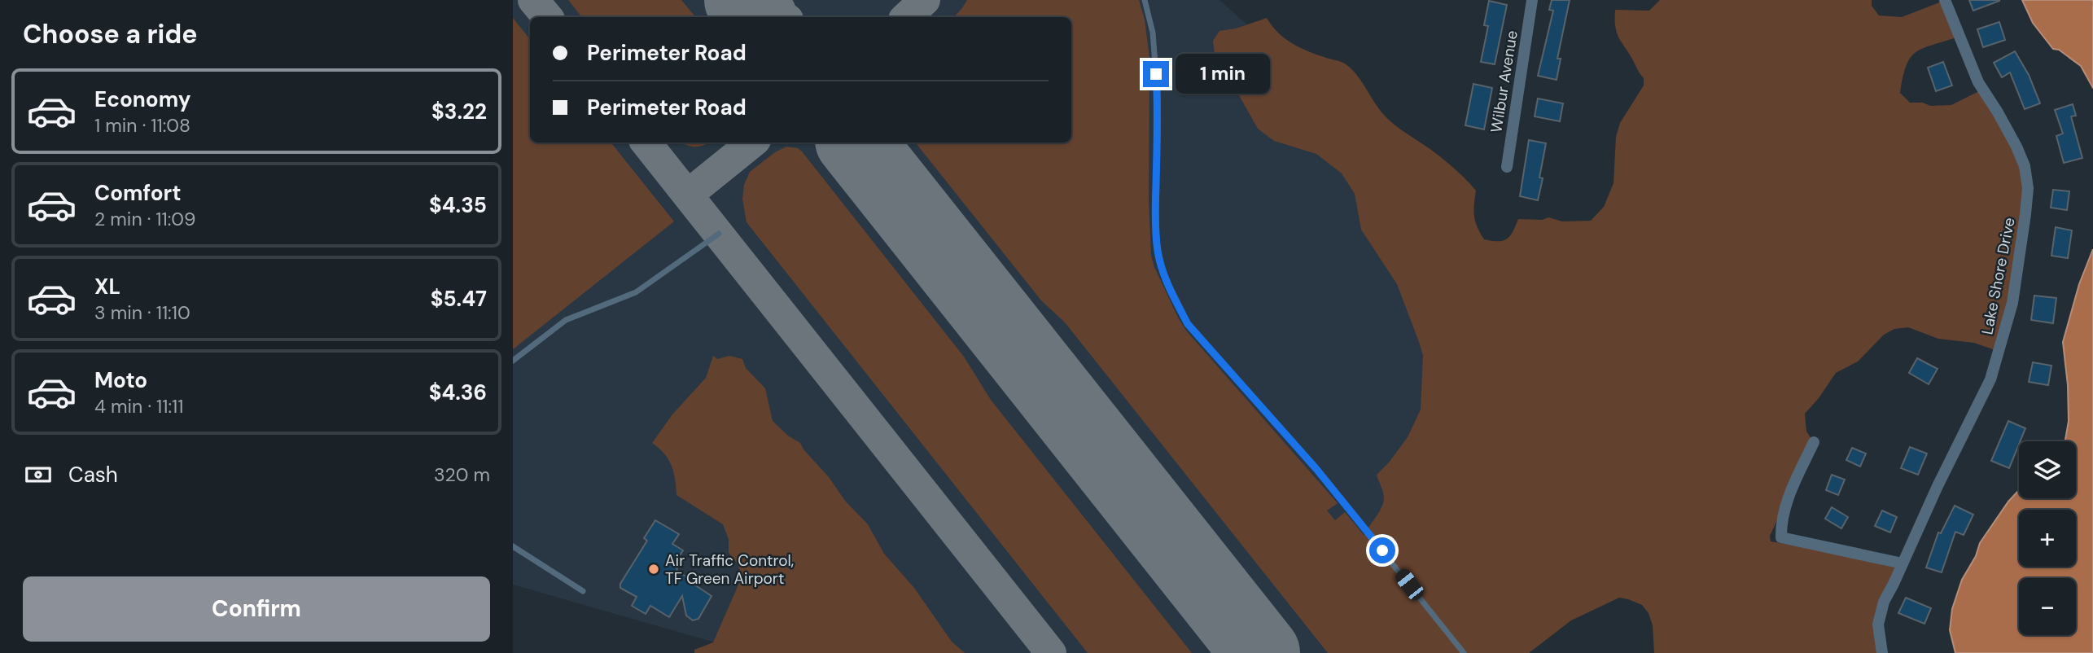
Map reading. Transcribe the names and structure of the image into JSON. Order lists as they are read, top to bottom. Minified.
{"streets":{"street":["Wilbur Avenue","Lake Shore Drive"]},"places":["Air Traffic Control, TF Green Airport"],"page":{"heading":"Choose a ride","banner":["Perimeter Road","Perimeter Road"],"bubble":"1 min","list":[{"name":"Economy","note":"1 min · 11:08","value":"$3.22"},{"name":"Comfort","note":"2 min · 11:09","value":"$4.35"},{"name":"XL","note":"3 min · 11:10","value":"$5.47"},{"name":"Moto","note":"4 min · 11:11","value":"$4.36"}],"map_buttons":["+","−"],"pay":["Cash","320 m"],"buttons":"Confirm"}}
